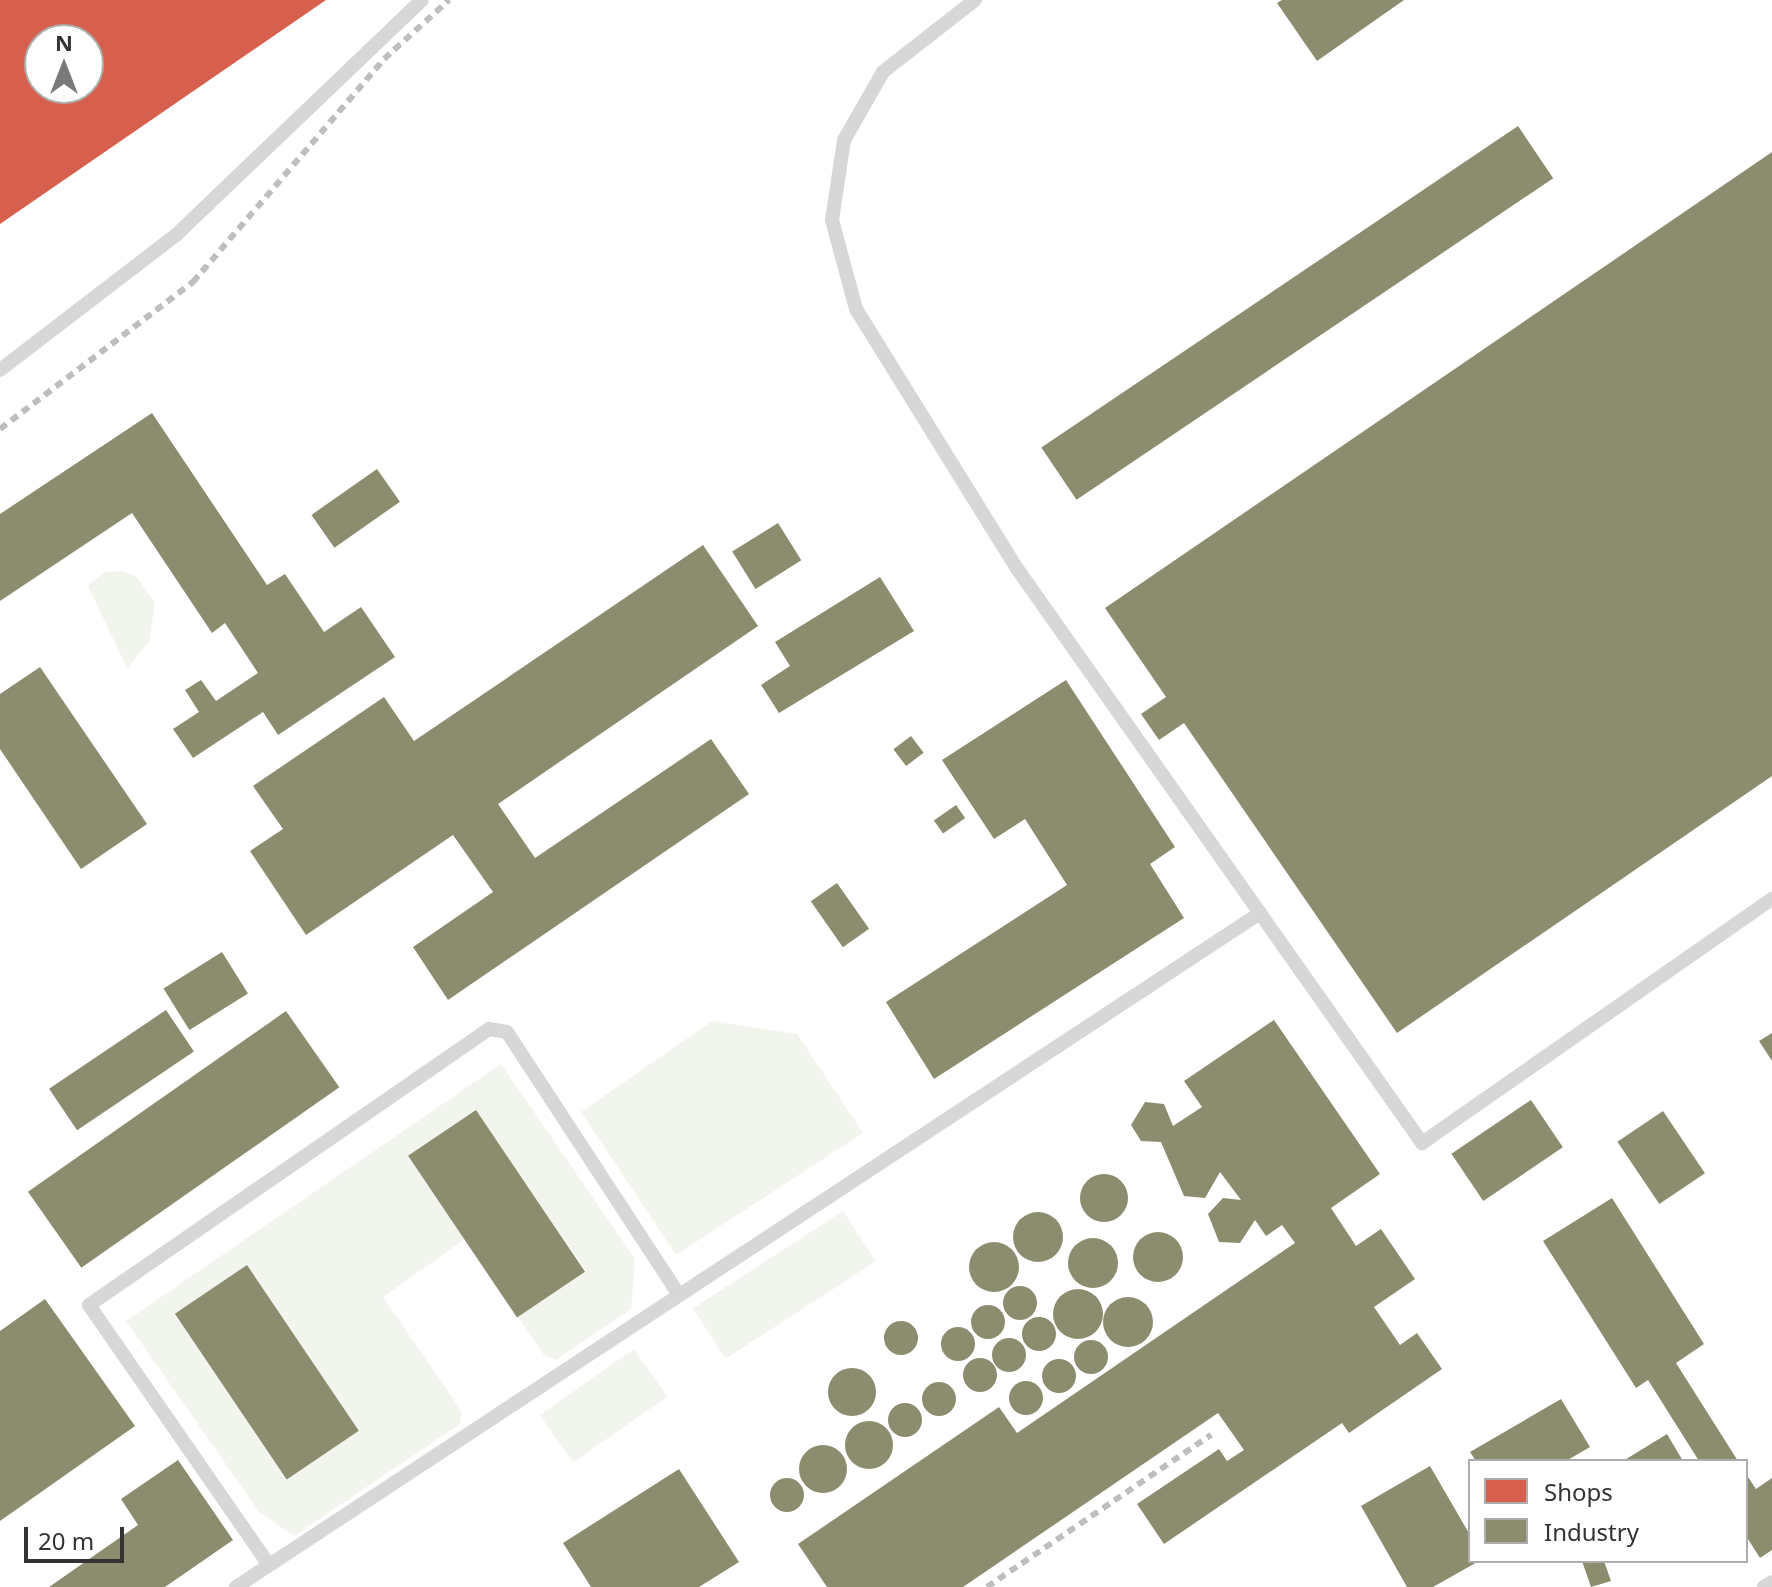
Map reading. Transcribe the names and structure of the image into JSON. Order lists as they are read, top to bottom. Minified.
{"legend":["Shops","Industry"],"scale_bar":"20 m","north":"top"}
